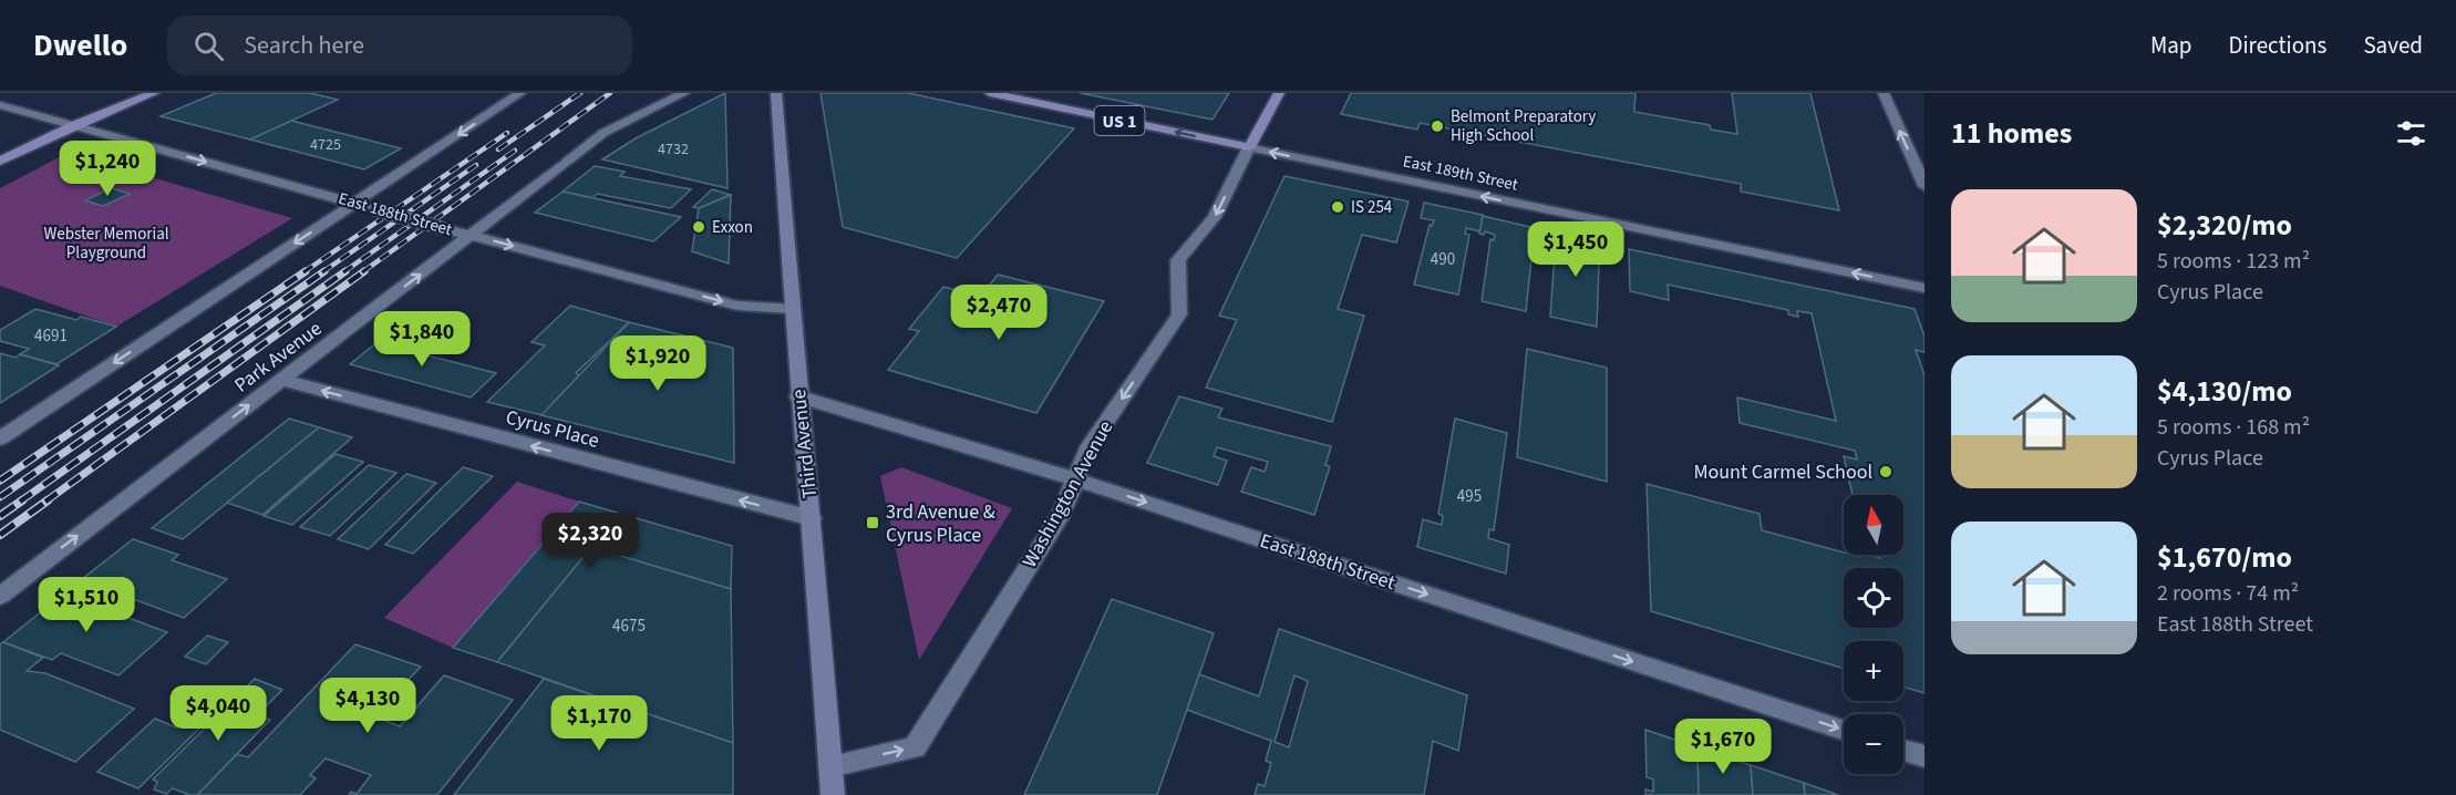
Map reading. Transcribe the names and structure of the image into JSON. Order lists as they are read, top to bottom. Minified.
{"streets":{"main road":["US 1","East 189th Street","Third Avenue","Washington Avenue"],"street":["East 188th Street","Park Avenue","Cyrus Place"]},"crossings":[["East 189th Street","Washington Avenue"],["East 188th Street","Park Avenue"],["East 188th Street","Third Avenue"],["East 188th Street","Washington Avenue"],["Park Avenue","Cyrus Place"],["Cyrus Place","Third Avenue"],["Third Avenue","Washington Avenue"]],"one_way":["East 189th Street","East 188th Street","Cyrus Place"],"parks":["Webster Memorial Playground"],"places":{"other":["Belmont Preparatory High School","IS 254","Exxon","Mount Carmel School"],"transit":["3rd Avenue & Cyrus Place"]},"house_numbers":["4725","4732","490","4691","495","4675"],"north":"top","page":{"header":"Dwello","search":"Search here","nav":["Map","Directions","Saved"],"heading":"11 homes","price":["$1,240","$1,450","$2,470","$1,840","$1,920","$2,320","$1,510","$4,130","$4,040","$1,170","$1,670"],"list":[{"name":"$2,320/mo","note":"5 rooms · 123 m² · Cyrus Place"},{"name":"$4,130/mo","note":"5 rooms · 168 m² · Cyrus Place"},{"name":"$1,670/mo","note":"2 rooms · 74 m² · East 188th Street"}],"map_buttons":["+","−"]}}
